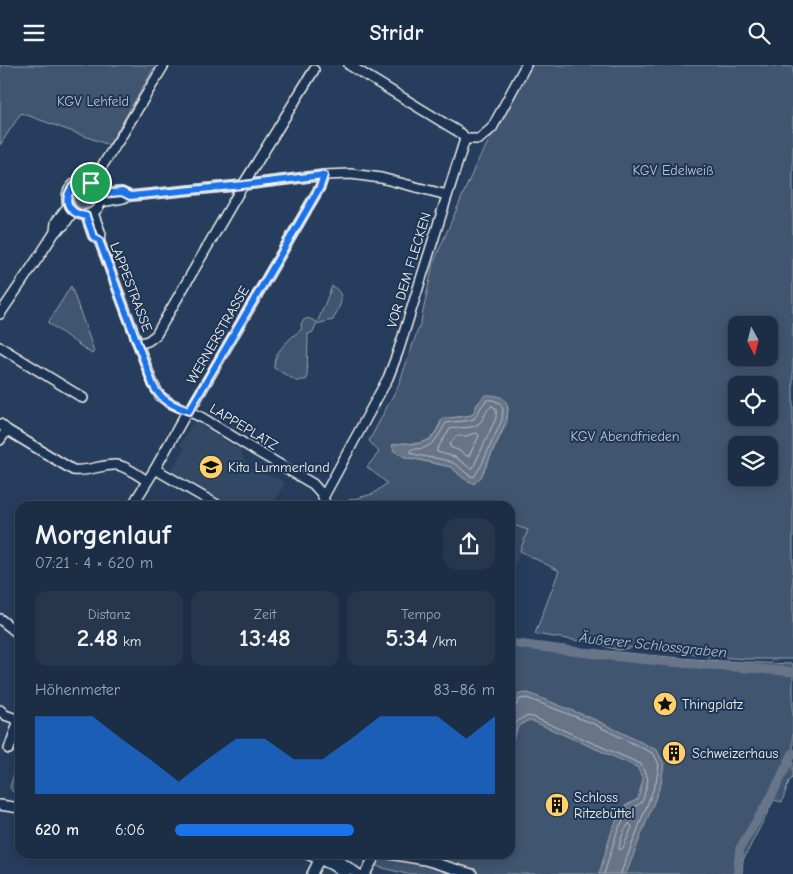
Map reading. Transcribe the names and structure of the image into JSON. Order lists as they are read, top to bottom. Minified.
{"streets":{"street":["VOR DEM FLECKEN","LAPPESTRASSE","WERNERSTRASSE","LAPPEPLATZ"]},"crossings":[["VOR DEM FLECKEN","LAPPEPLATZ"],["LAPPESTRASSE","WERNERSTRASSE"],["LAPPESTRASSE","LAPPEPLATZ"],["WERNERSTRASSE","LAPPEPLATZ"]],"water":["Äußerer Schlossgraben"],"parks":["KGV Lehfeld","KGV Edelweiß","KGV Abendfrieden"],"places":{"school or university":["Kita Lummerland"],"place":["Thingplatz"],"building":["Schweizerhaus","Schloss Ritzebüttel"]},"north":"bottom","page":{"header":"Stridr","heading":["Morgenlauf","07:21 · 4 × 620 m"],"stats":[["Distanz","2.48 km"],["Zeit","13:48"],["Tempo","5:34 /km"]],"chart":["Höhenmeter","83–86 m"],"list":[{"name":"620 m","note":"6:06"}]}}
